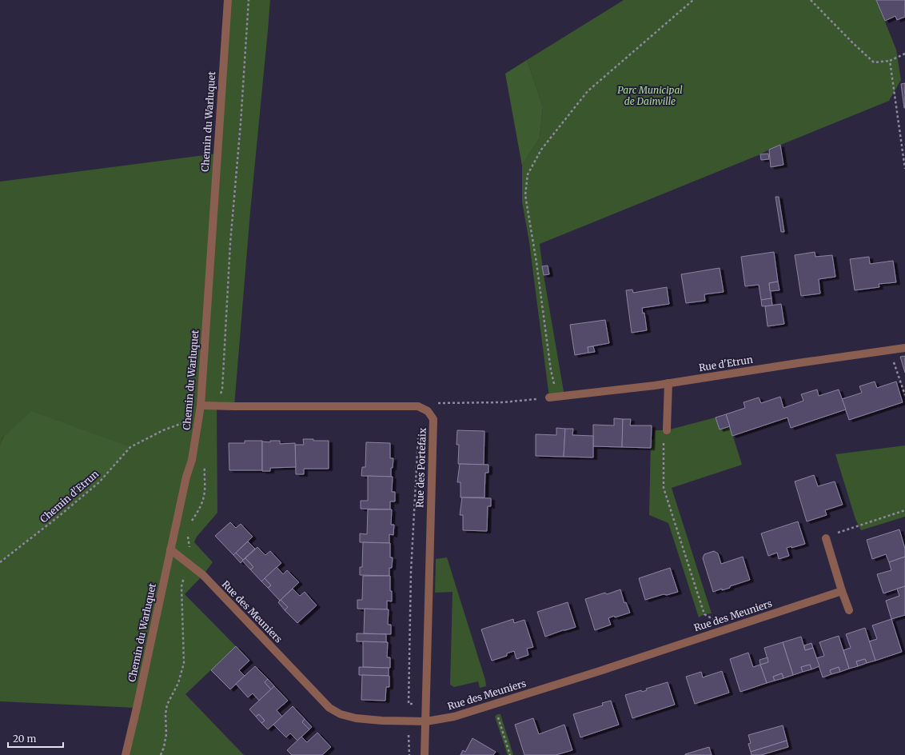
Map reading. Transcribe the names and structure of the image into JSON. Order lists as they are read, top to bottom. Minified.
{"streets":{"street":["Chemin du Warluquet","Rue d'Etrun","Rue des Portefaix","Rue des Meuniers"],"path":["Chemin d'Etrun"]},"crossings":[["Chemin du Warluquet","Chemin d'Etrun"],["Chemin du Warluquet","Rue des Meuniers"],["Rue des Portefaix","Rue des Meuniers"]],"parks":["Parc Municipal de Dainville"],"scale_bar":"20 m"}
